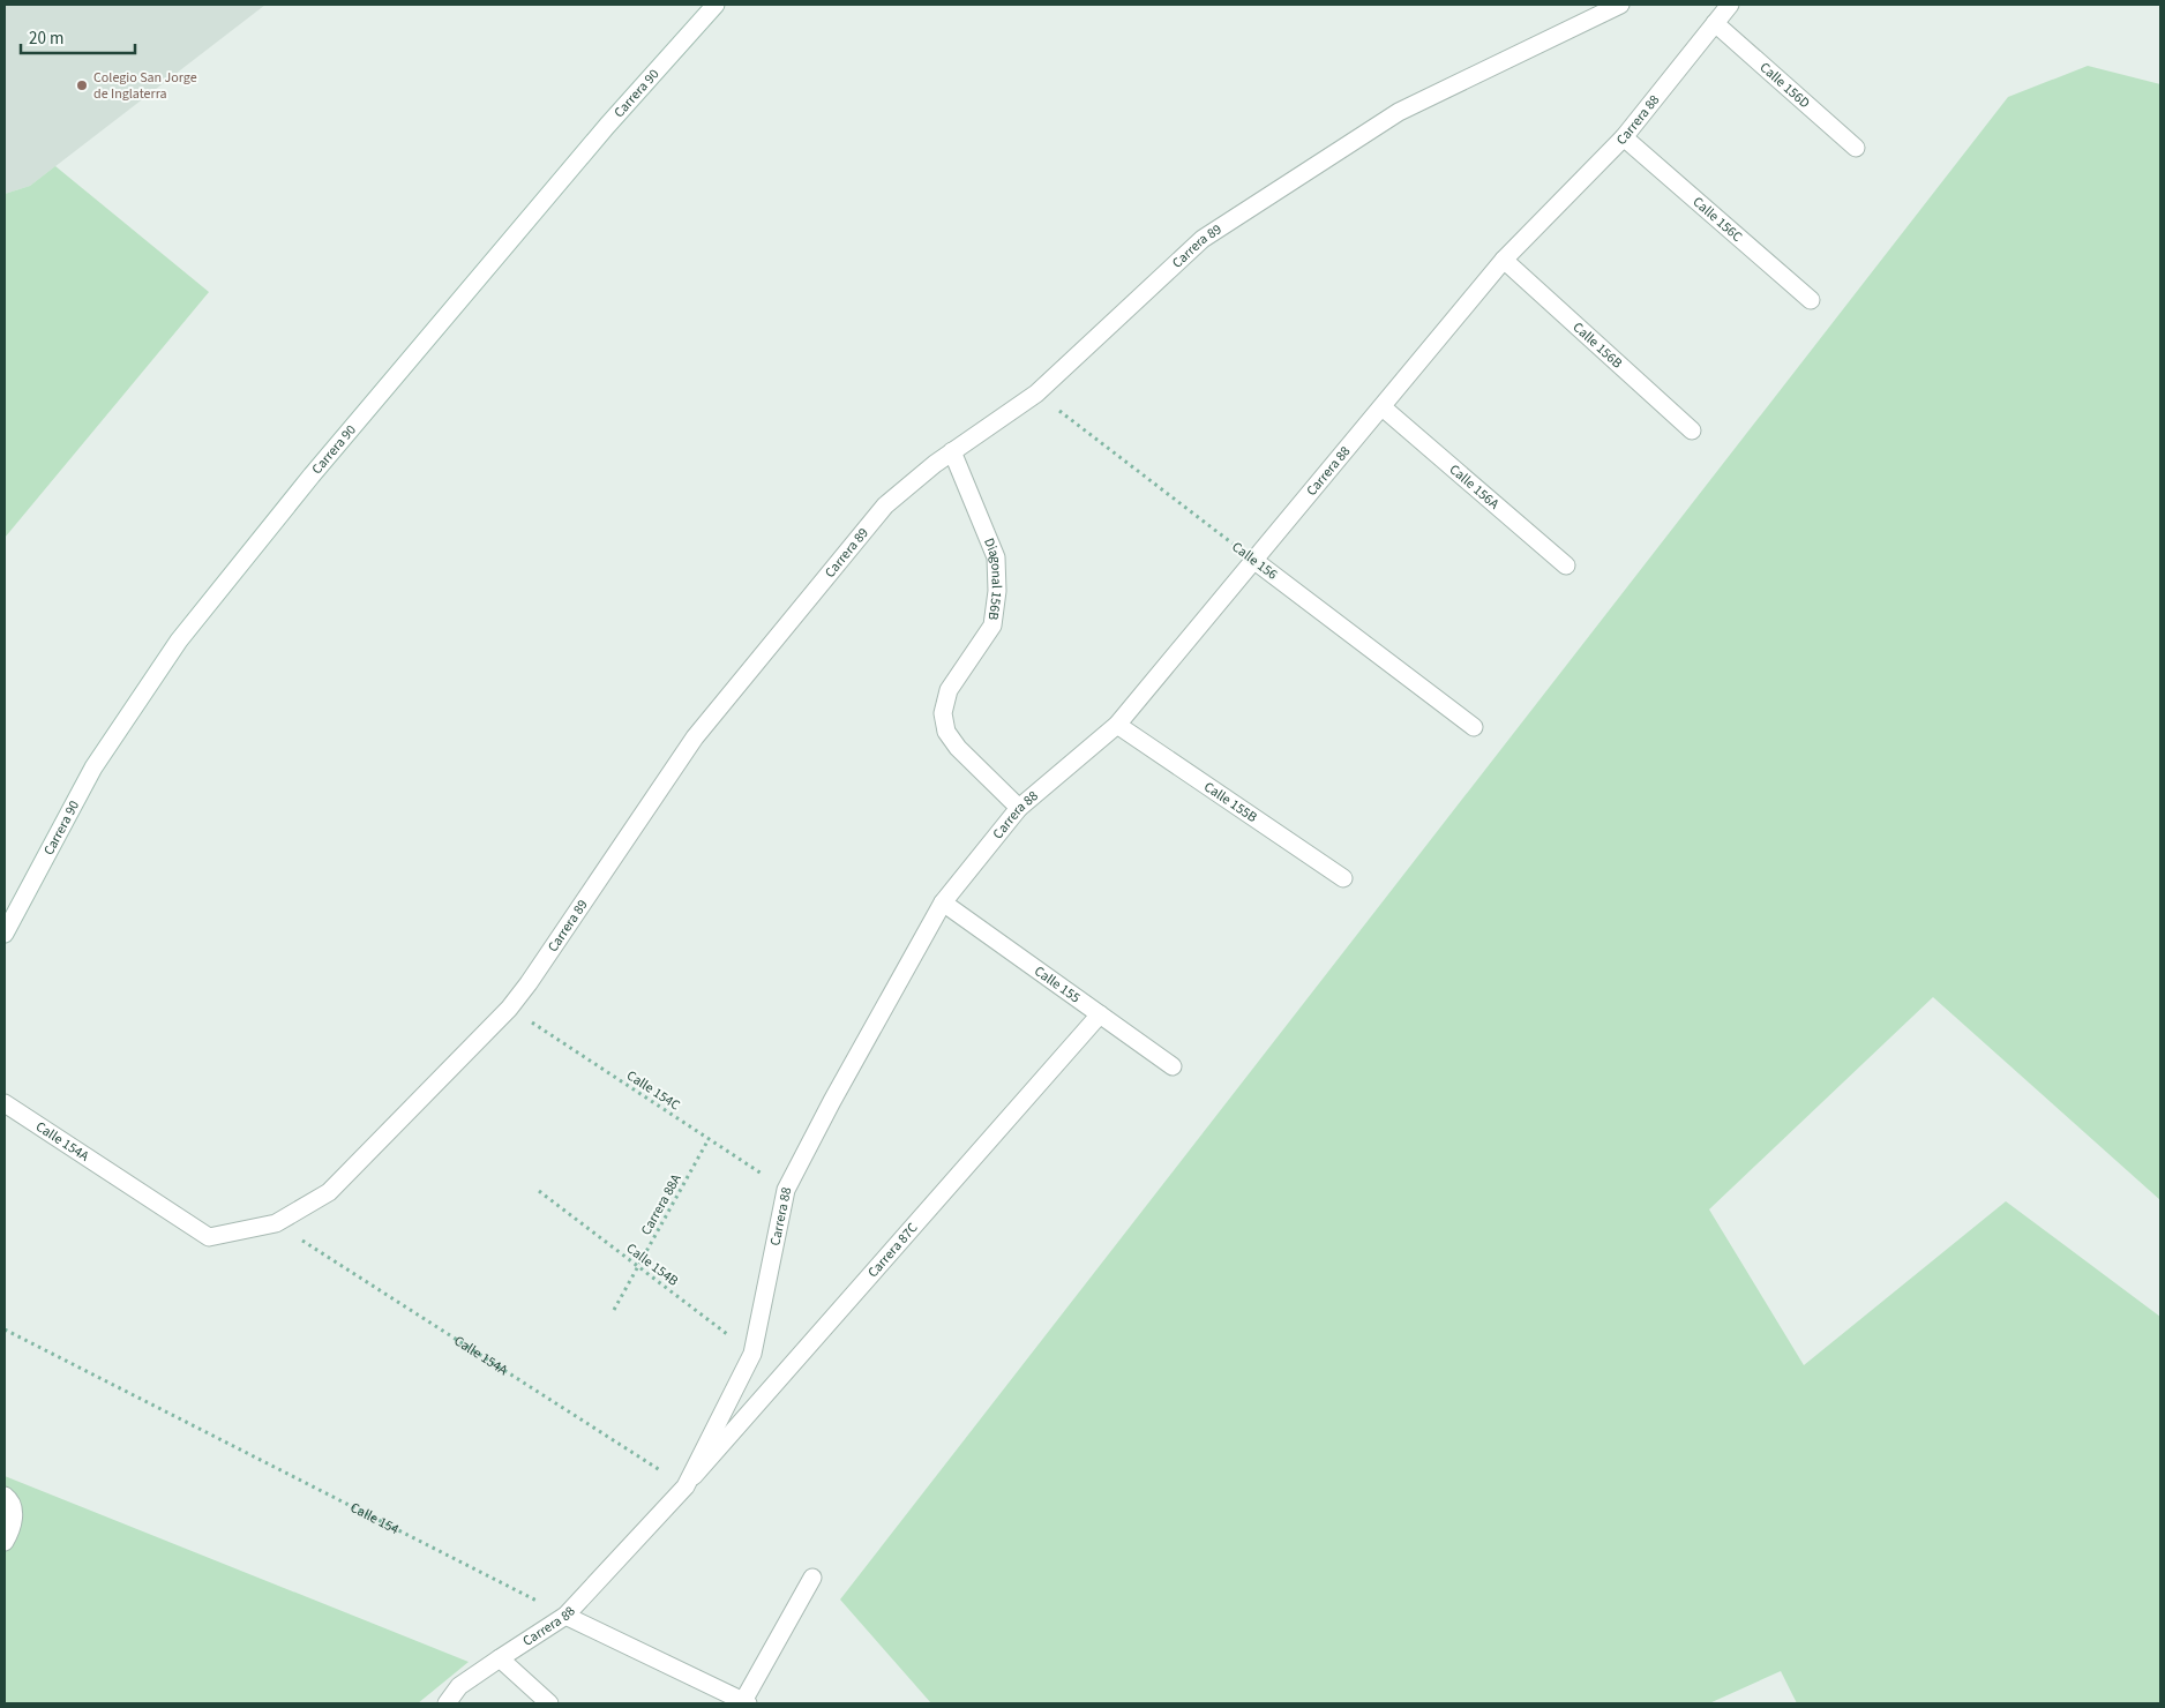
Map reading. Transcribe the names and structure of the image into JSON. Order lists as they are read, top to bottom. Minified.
{"streets":{"street":["Calle 156D","Carrera 90","Carrera 88","Calle 156C","Carrera 89","Calle 156B","Calle 156A","Calle 156","Diagonal 156B","Calle 155B","Calle 155","Calle 154A","Carrera 87C"],"path":["Calle 154C","Carrera 88A","Calle 154B","Calle 154"]},"crossings":[["Calle 156D","Carrera 88"],["Carrera 88","Calle 156C"],["Carrera 88","Calle 156B"],["Carrera 88","Calle 156A"],["Carrera 88","Calle 156"],["Carrera 88","Diagonal 156B"],["Carrera 88","Calle 155B"],["Carrera 88","Calle 155"],["Carrera 88","Calle 154C"],["Carrera 88","Calle 154A"],["Carrera 88","Carrera 87C"],["Carrera 88","Calle 154B"],["Carrera 88","Calle 154"],["Carrera 89","Calle 156"],["Carrera 89","Diagonal 156B"],["Carrera 89","Calle 154C"],["Carrera 89","Calle 154A"],["Calle 155","Carrera 87C"],["Calle 154C","Carrera 88A"],["Calle 154A","Carrera 87C"],["Carrera 88A","Calle 154B"]],"places":["Colegio San Jorge de Inglaterra"],"scale_bar":"20 m"}
